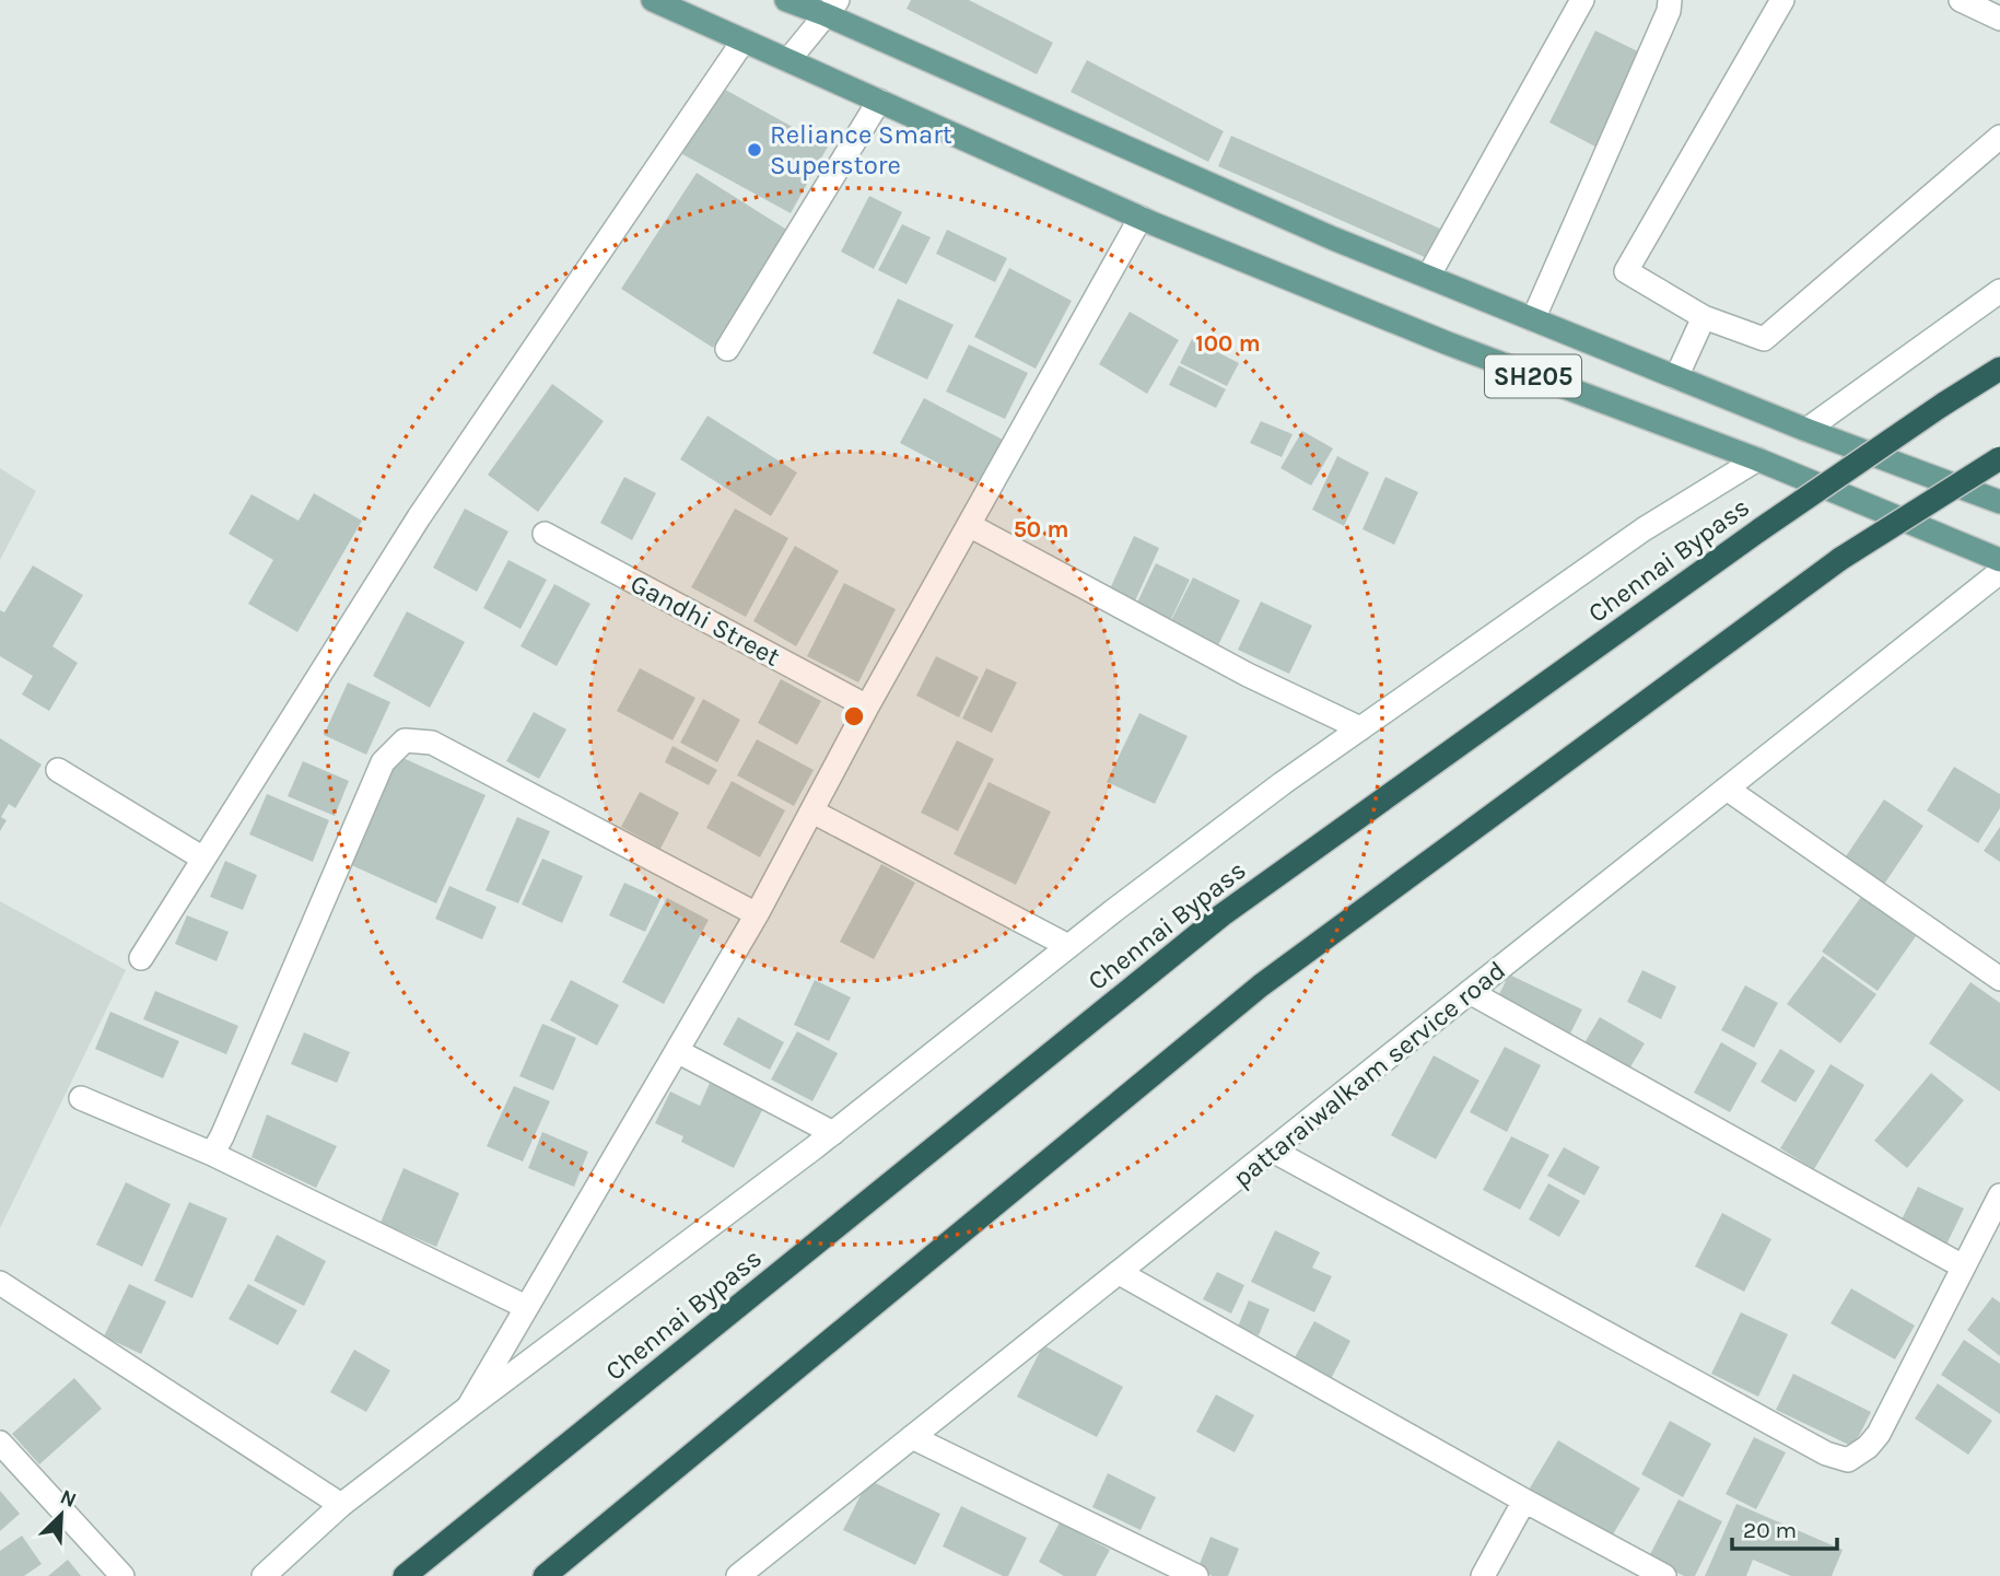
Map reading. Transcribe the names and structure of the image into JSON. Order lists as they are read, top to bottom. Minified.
{"streets":{"highway":["Chennai Bypass"],"main road":["SH205"],"street":["Gandhi Street","pattaraiwalkam service road"]},"places":["Reliance Smart Superstore"],"scale_bar":"20 m","north":"top right","rings":["100 m","50 m"]}
